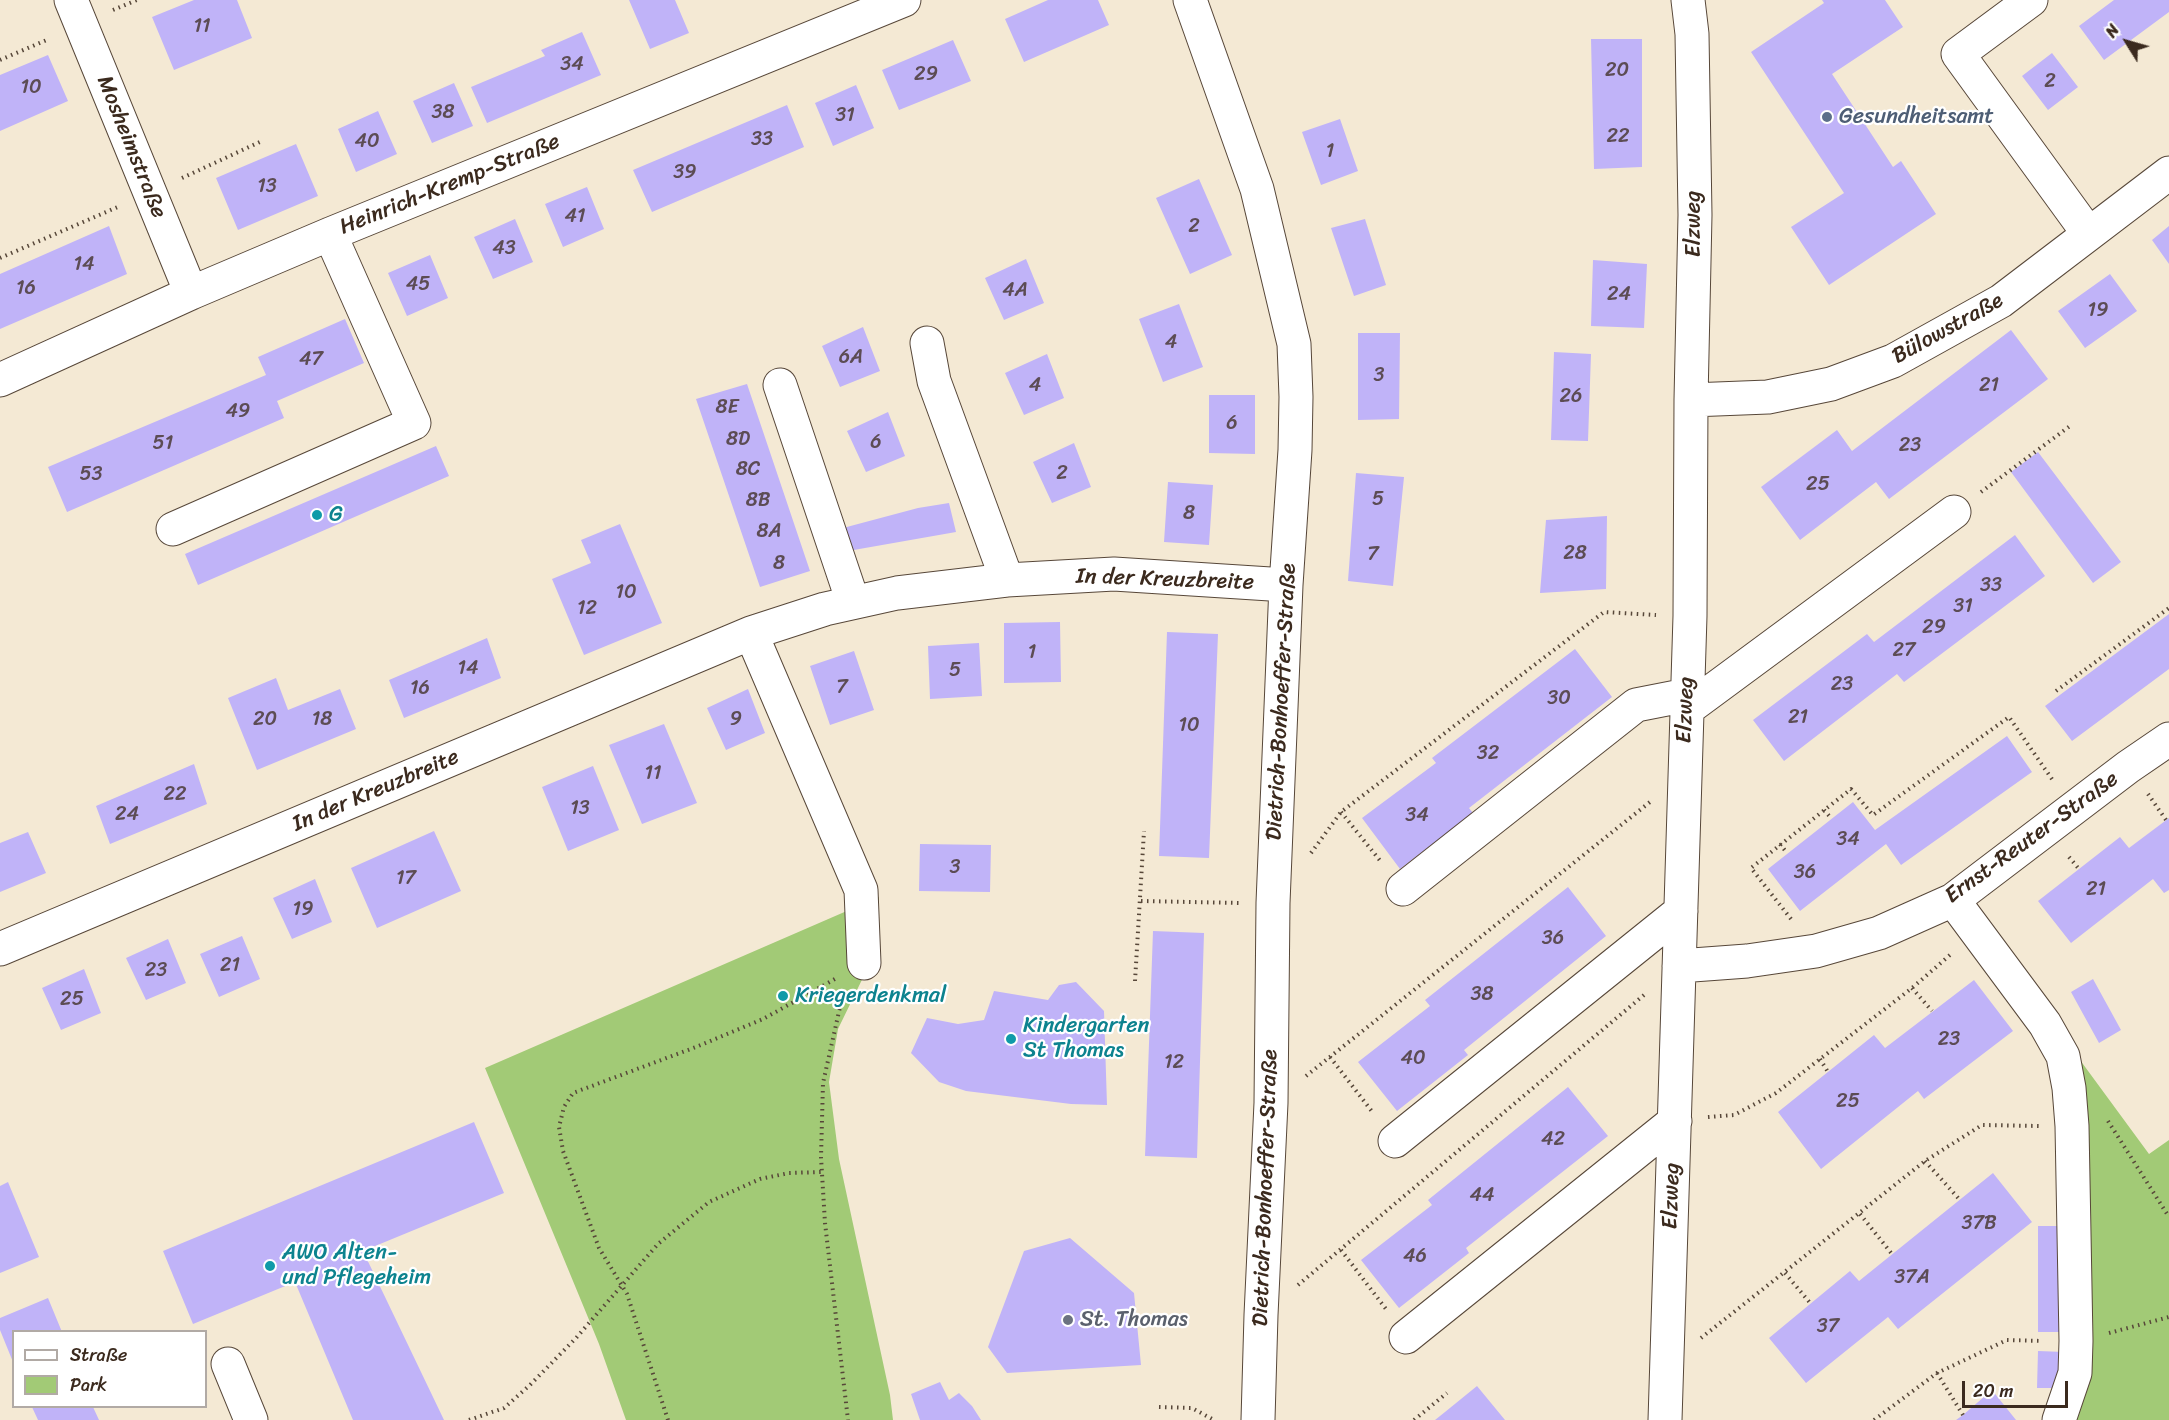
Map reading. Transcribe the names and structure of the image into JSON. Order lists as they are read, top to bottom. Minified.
{"streets":{"street":["Mosheimstraße","Heinrich-Kremp-Straße","Elzweg","Bülowstraße","In der Kreuzbreite","Dietrich-Bonhoeffer-Straße","Ernst-Reuter-Straße"]},"crossings":[["Mosheimstraße","Heinrich-Kremp-Straße"],["Elzweg","Bülowstraße"],["Elzweg","Ernst-Reuter-Straße"],["In der Kreuzbreite","Dietrich-Bonhoeffer-Straße"]],"places":["Gesundheitsamt","G","Kriegerdenkmal","Kindergarten St Thomas","AWO Alten- und Pflegeheim","St. Thomas"],"house_numbers":["11","34","20","29","2","10","38","31","22","33","40","1","39","13","41","2","43","14","45","16","4A","24","19","4","6A","47","3","4","21","26","8E","49","6","8D","6","51","23","8C","2","53","25","5","8B","8","8A","28","7","8","33","10","31","12","29","27","1","14","5","23","7","16","30","21","20","18","9","10","32","11","22","13","24","34","34","3","36","17","21","19","36","21","23","38","25","23","40","12","25","42","44","37B","46","37A","37"],"legend":["Straße","Park"],"scale_bar":"20 m","north":"top left"}
